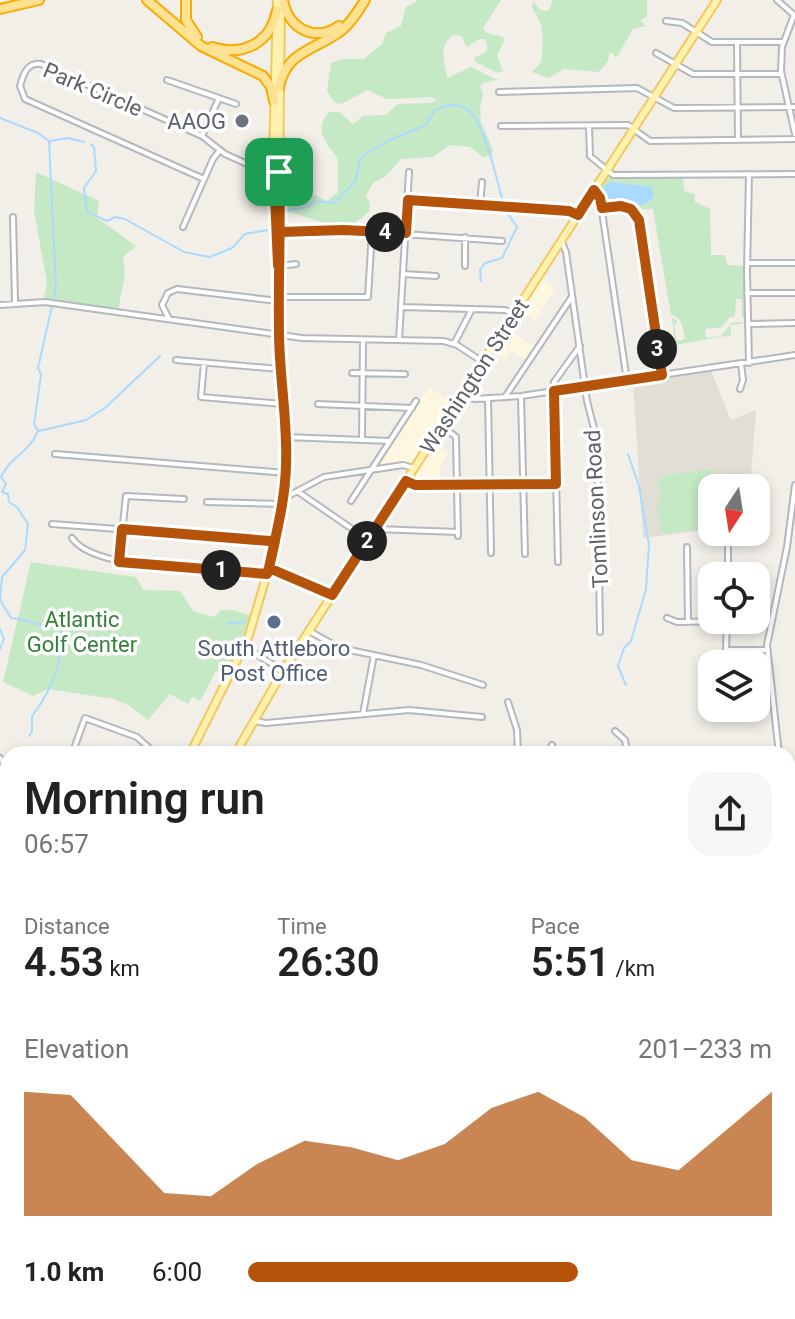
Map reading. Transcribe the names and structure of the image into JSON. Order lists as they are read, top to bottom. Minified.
{"streets":{"main road":["Washington Street"],"street":["Park Circle","Tomlinson Road"]},"crossings":[["Washington Street","Tomlinson Road"]],"parks":["Atlantic Golf Center"],"places":["AAOG","South Attleboro Post Office"],"north":"bottom","page":{"pins":["4","3","2","1"],"heading":["Morning run","06:57"],"stats":[["Distance","4.53 km"],["Time","26:30"],["Pace","5:51 /km"]],"chart":["Elevation","201–233 m"],"list":[{"name":"1.0 km","note":"6:00"}]}}
